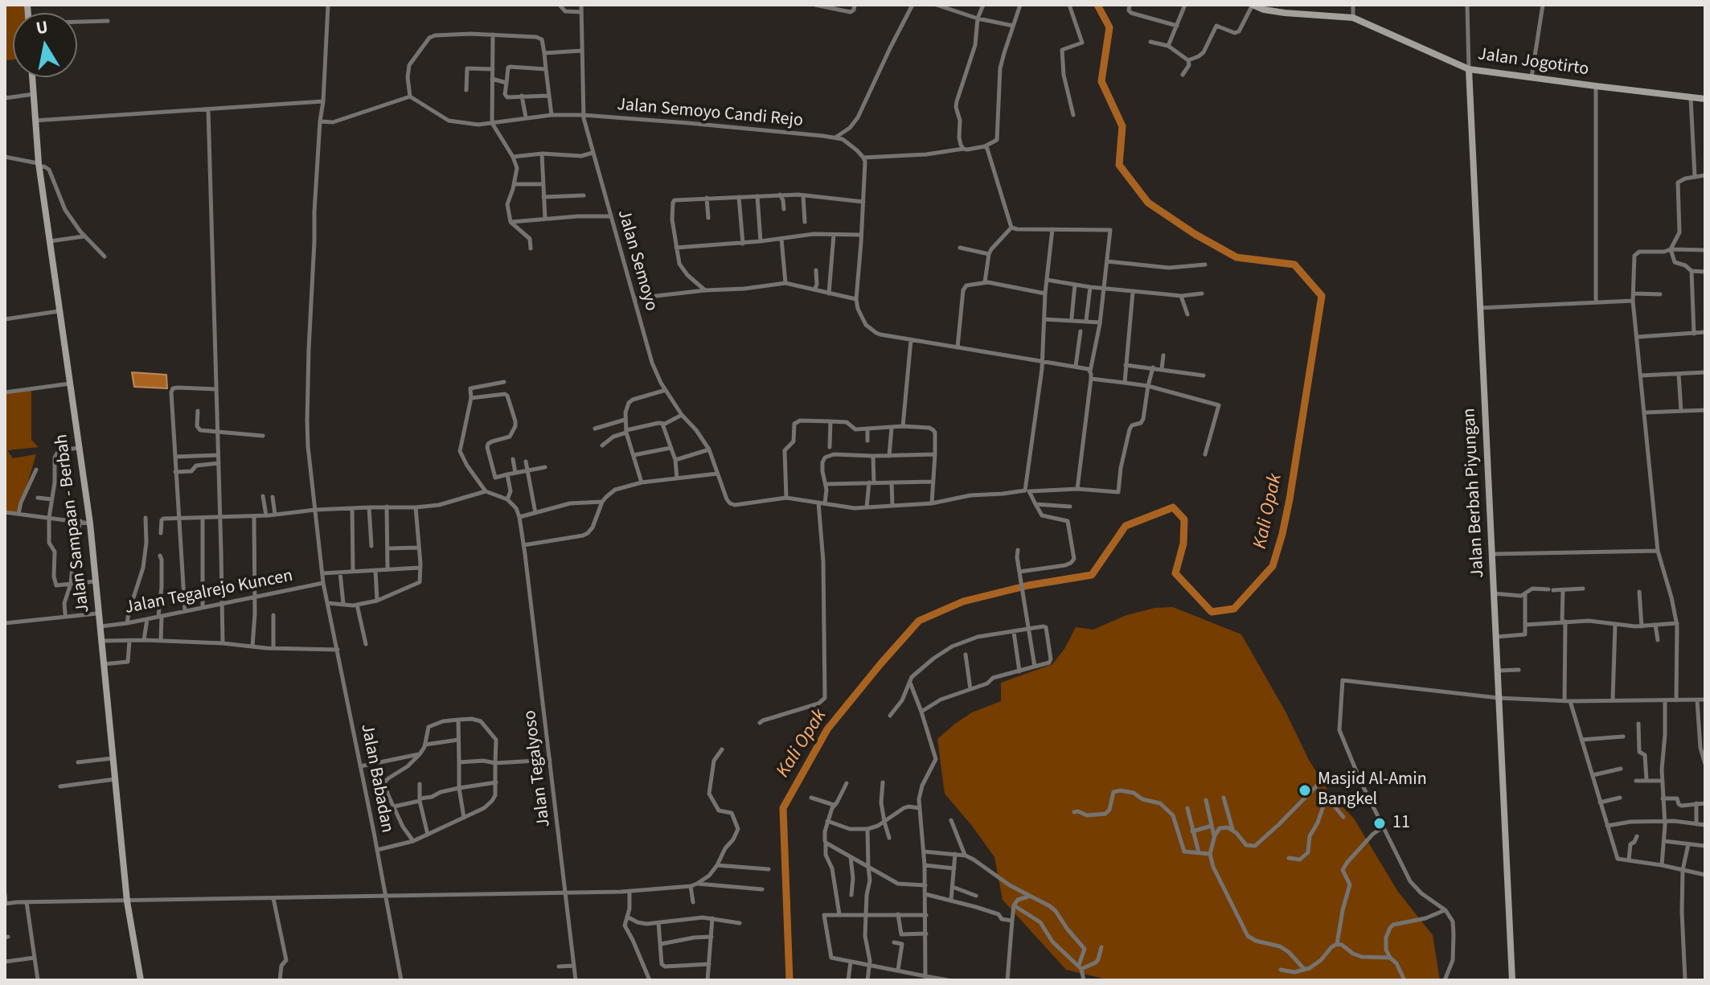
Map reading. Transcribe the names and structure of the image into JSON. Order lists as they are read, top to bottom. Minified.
{"streets":{"street":["Jalan Jogotirto","Jalan Semoyo Candi Rejo","Jalan Semoyo","Jalan Berbah Piyungan","Jalan Sampaan - Berbah","Jalan Tegalrejo Kuncen","Jalan Tegalyoso","Jalan Babadan"]},"crossings":[["Jalan Jogotirto","Jalan Berbah Piyungan"],["Jalan Semoyo Candi Rejo","Jalan Semoyo"],["Jalan Sampaan - Berbah","Jalan Tegalrejo Kuncen"],["Jalan Tegalrejo Kuncen","Jalan Babadan"]],"water":["Kali Opak"],"places":["Masjid Al-Amin Bangkel","11"],"north":"top"}
